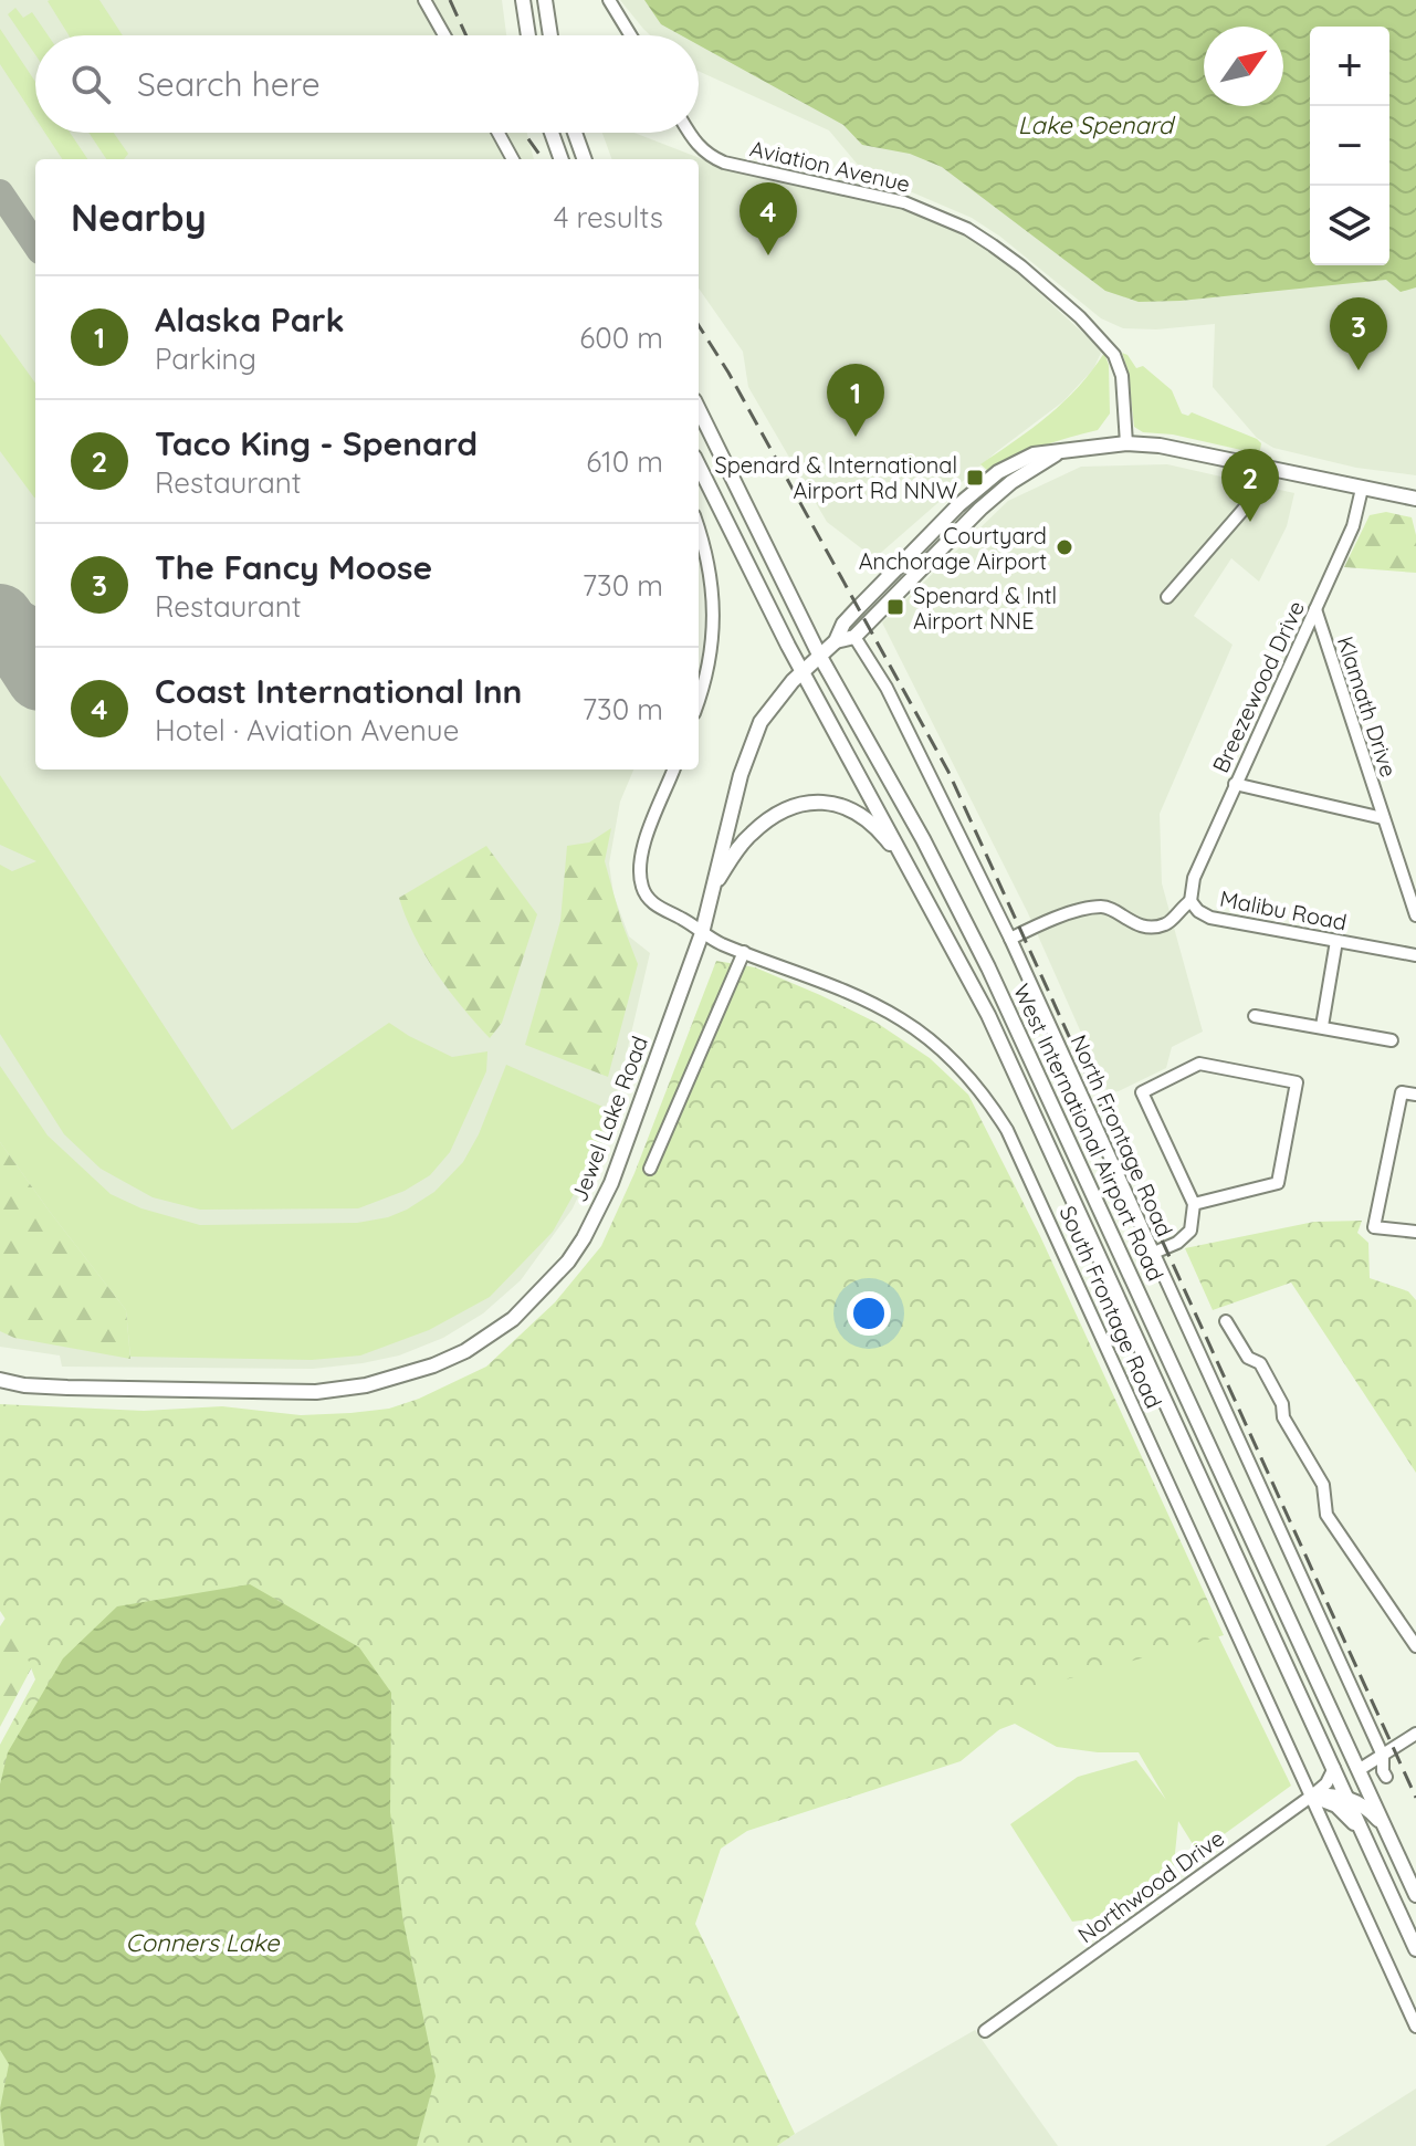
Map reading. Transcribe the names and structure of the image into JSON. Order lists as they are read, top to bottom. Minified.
{"streets":{"main road":["Jewel Lake Road","West International Airport Road"],"street":["Aviation Avenue","Breezewood Drive","Klamath Drive","Malibu Road","North Frontage Road","South Frontage Road","Northwood Drive"]},"crossings":[["Aviation Avenue","Jewel Lake Road"],["Breezewood Drive","Klamath Drive"],["Breezewood Drive","Malibu Road"],["Breezewood Drive","Jewel Lake Road"],["Malibu Road","North Frontage Road"],["Jewel Lake Road","West International Airport Road"],["Jewel Lake Road","South Frontage Road"],["West International Airport Road","Northwood Drive"],["South Frontage Road","Northwood Drive"]],"water":["Lake Spenard","Conners Lake"],"places":{"transit":["Spenard & International Airport Rd NNW","Spenard & Intl Airport NNE"],"other":["Courtyard Anchorage Airport"]},"north":"top right","page":{"map_buttons":["+","−"],"search":"Search here","heading":["Nearby","4 results"],"pins":["4","3","1","2"],"list":[{"mark":"1","name":"Alaska Park","note":"Parking","value":"600 m"},{"mark":"2","name":"Taco King - Spenard","note":"Restaurant","value":"610 m"},{"mark":"3","name":"The Fancy Moose","note":"Restaurant","value":"730 m"},{"mark":"4","name":"Coast International Inn","note":"Hotel · Aviation Avenue","value":"730 m"}]}}
